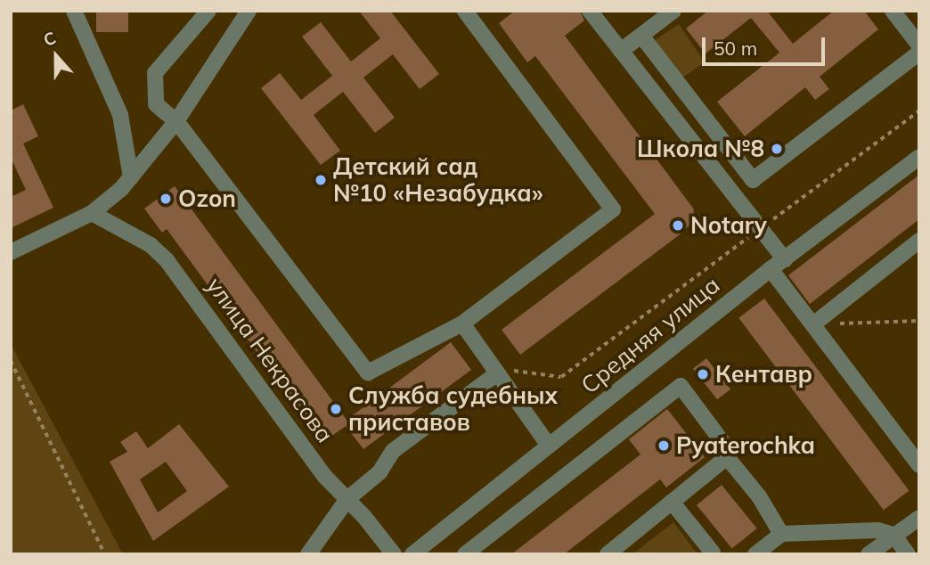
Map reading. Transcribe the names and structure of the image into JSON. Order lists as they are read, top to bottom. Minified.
{"streets":{"street":["Средняя улица","улица Некрасова"]},"places":["Школа №8","Детский сад №10 «Незабудка»","Ozon","Notary","Кентавр","Служба судебных приставов","Pyaterochka"],"scale_bar":"50 m","north":"top"}
